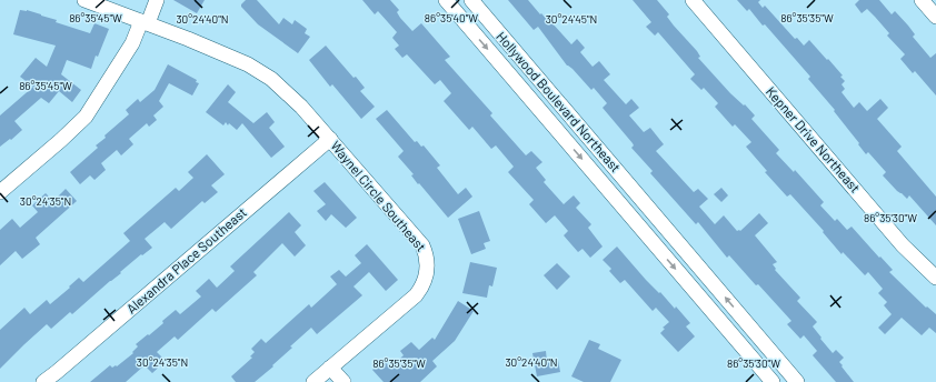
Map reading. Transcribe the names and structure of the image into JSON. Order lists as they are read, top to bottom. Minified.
{"streets":{"street":["Hollywood Boulevard Northeast","Kepner Drive Northeast","Waynel Circle Southeast","Alexandra Place Southeast"]},"crossings":[["Waynel Circle Southeast","Alexandra Place Southeast"]],"coordinates":["86°35'45\"W","86°35'40\"W","86°35'35\"W","30°24'40\"N","30°24'45\"N","30°24'35\"N","86°35'30\"W"]}
